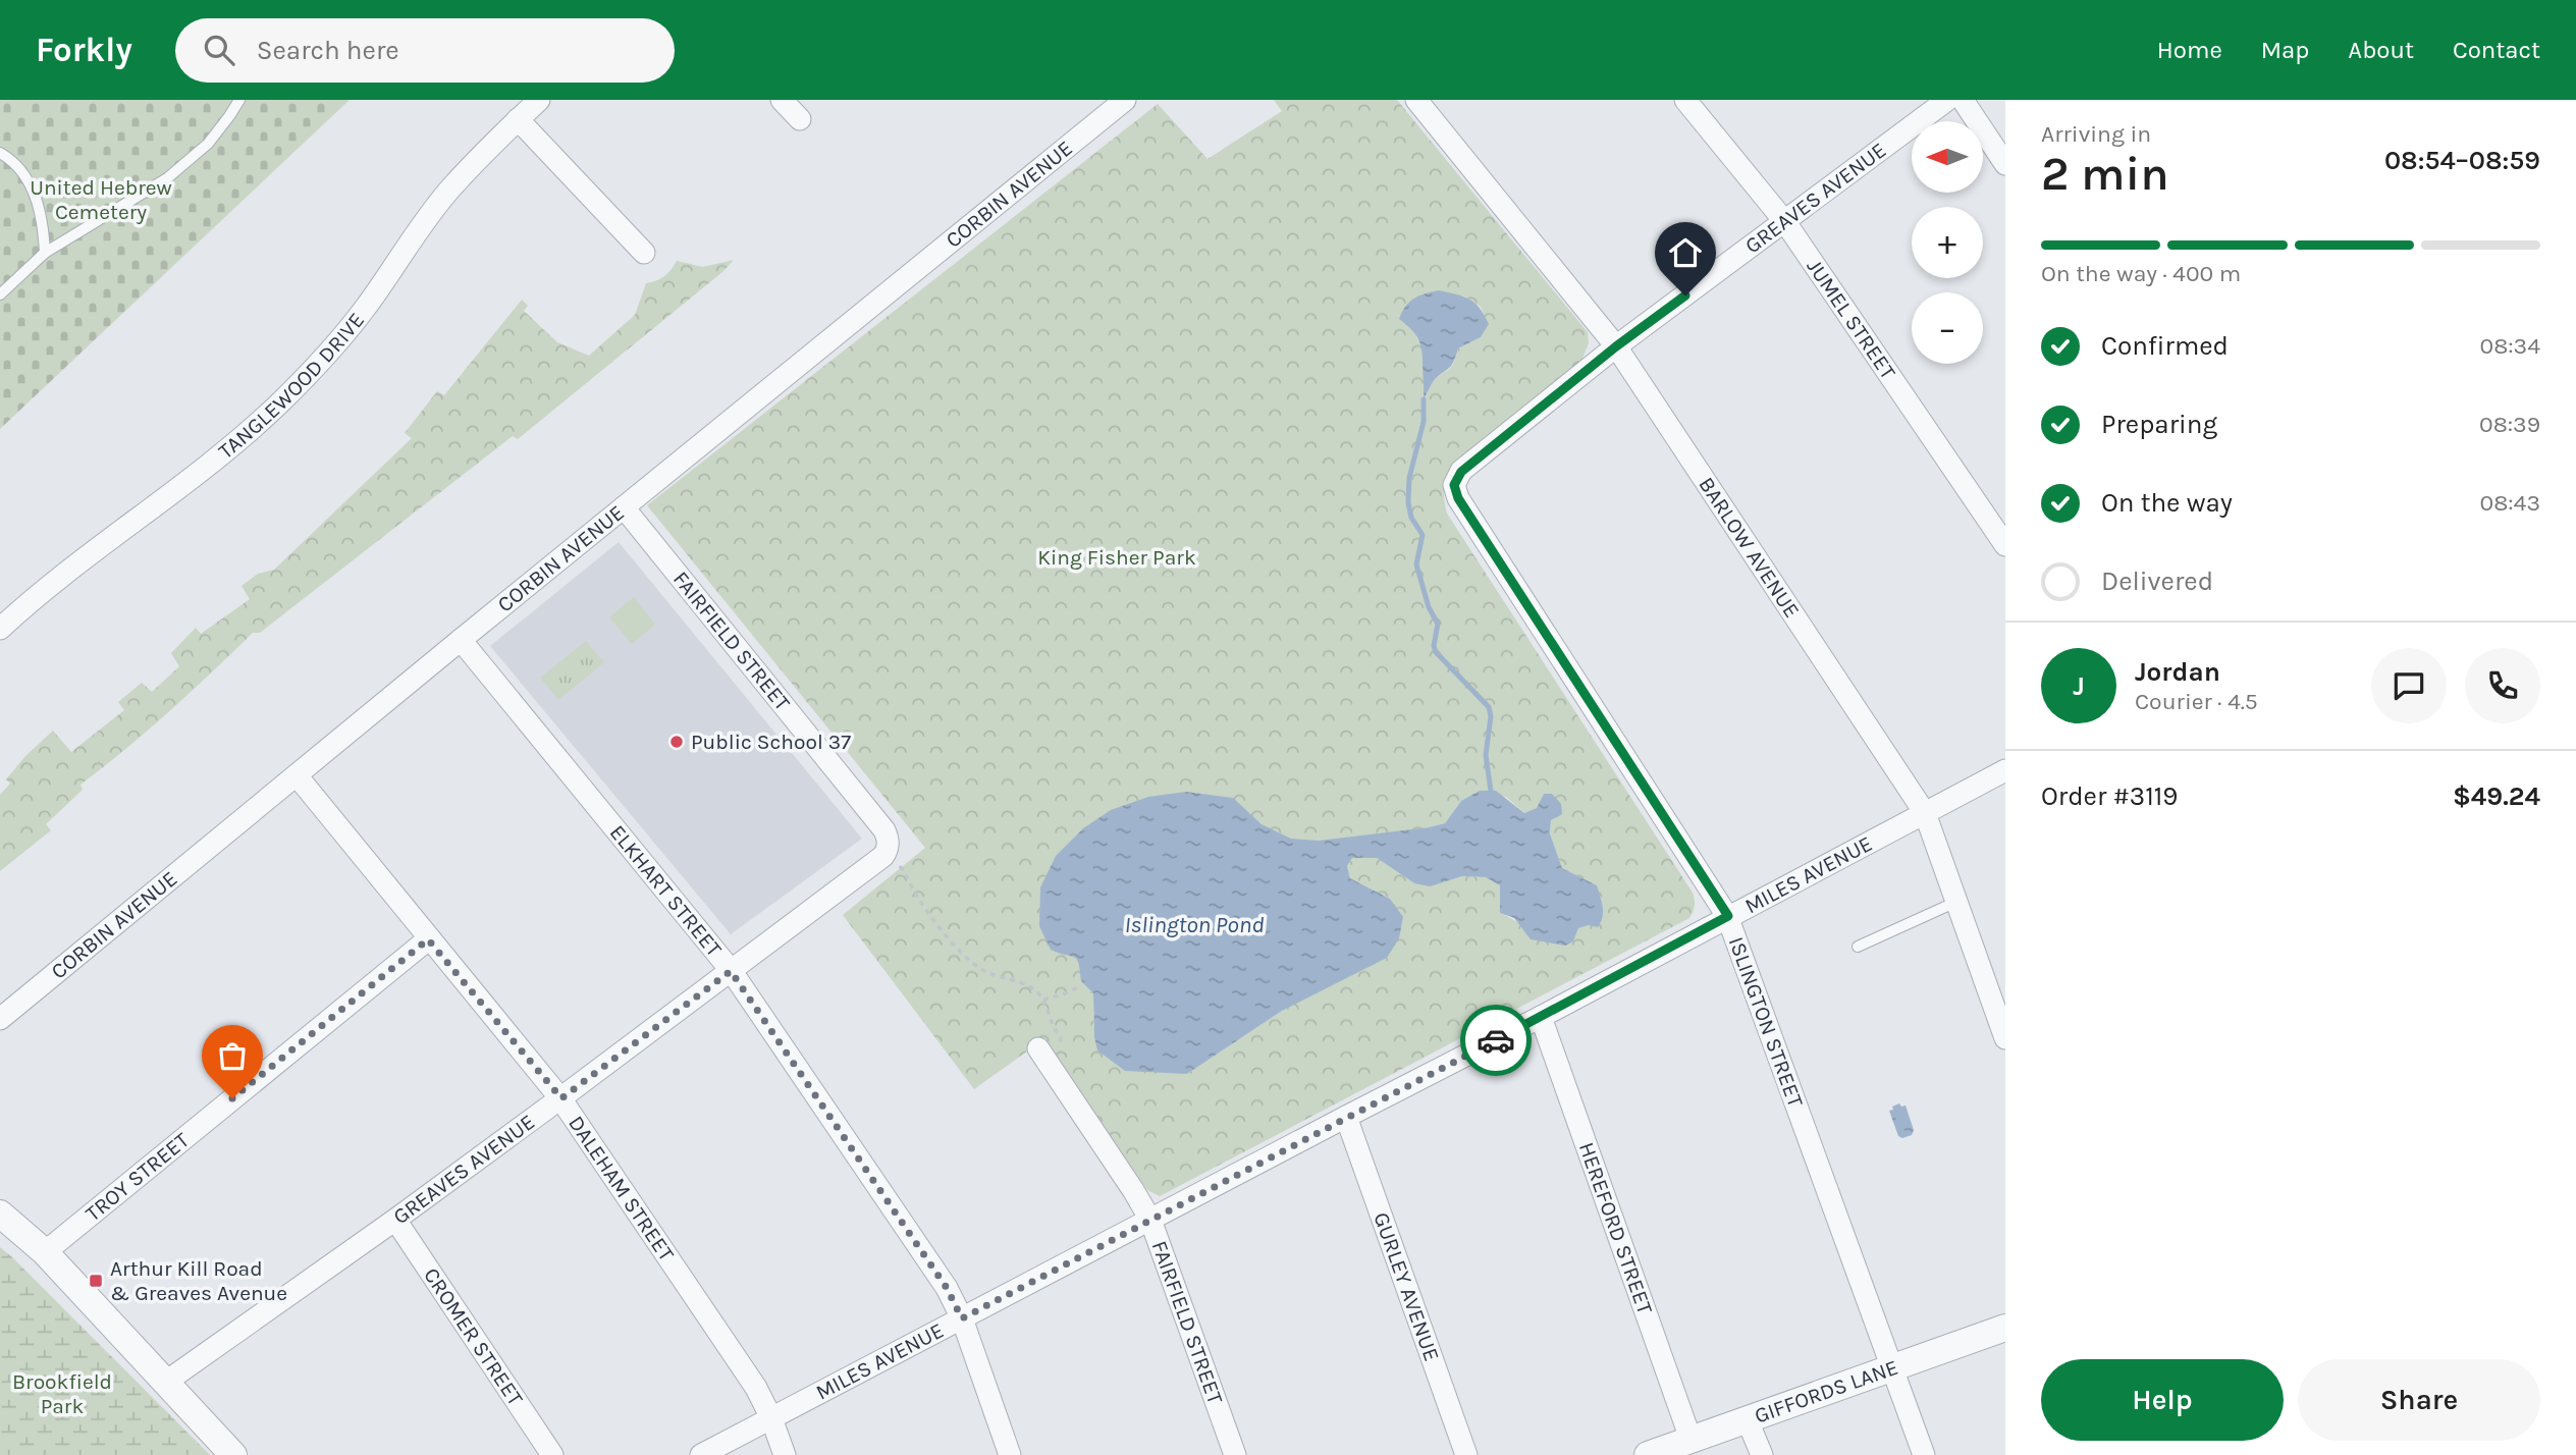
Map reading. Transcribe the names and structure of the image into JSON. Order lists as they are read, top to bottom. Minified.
{"streets":{"street":["CORBIN AVENUE","GREAVES AVENUE","JUMEL STREET","TANGLEWOOD DRIVE","BARLOW AVENUE","FAIRFIELD STREET","MILES AVENUE","ELKHART STREET","ISLINGTON STREET","TROY STREET","DALEHAM STREET","HEREFORD STREET","GURLEY AVENUE","CROMER STREET","GIFFORDS LANE"]},"crossings":[["CORBIN AVENUE","FAIRFIELD STREET"],["CORBIN AVENUE","ELKHART STREET"],["CORBIN AVENUE","DALEHAM STREET"],["GREAVES AVENUE","JUMEL STREET"],["GREAVES AVENUE","BARLOW AVENUE"],["GREAVES AVENUE","FAIRFIELD STREET"],["GREAVES AVENUE","ELKHART STREET"],["GREAVES AVENUE","ISLINGTON STREET"],["GREAVES AVENUE","DALEHAM STREET"],["GREAVES AVENUE","CROMER STREET"],["BARLOW AVENUE","MILES AVENUE"],["FAIRFIELD STREET","MILES AVENUE"],["MILES AVENUE","ELKHART STREET"],["MILES AVENUE","ISLINGTON STREET"],["MILES AVENUE","DALEHAM STREET"],["MILES AVENUE","HEREFORD STREET"],["MILES AVENUE","GURLEY AVENUE"],["ISLINGTON STREET","GIFFORDS LANE"],["TROY STREET","DALEHAM STREET"],["HEREFORD STREET","GIFFORDS LANE"]],"water":["Islington Pond"],"parks":["United Hebrew Cemetery","King Fisher Park","Brookfield Park"],"places":{"other":["Public School 37"],"transit":["Arthur Kill Road & Greaves Avenue"]},"north":"left","page":{"header":"Forkly","search":"Search here","nav":["Home","Map","About","Contact"],"heading":["2 min","Arriving in","08:54–08:59"],"panel":["Jordan","Courier · 4.5","Order #3119","$49.24"],"map_buttons":["+","−"],"bar":"On the way · 400 m","list":[["Confirmed","08:34"],["Preparing","08:39"],["On the way","08:43"],"Delivered"],"round":"J","buttons":["Help","Share"]}}
